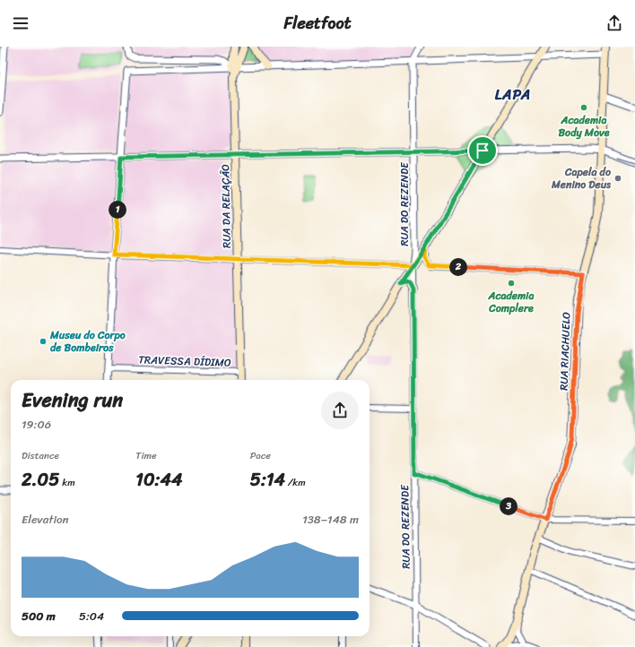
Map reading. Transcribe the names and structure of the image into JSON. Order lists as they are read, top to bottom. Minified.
{"streets":{"main road":["RUA DA RELAÇÃO","RUA RIACHUELO"],"street":["RUA DO REZENDE","TRAVESSA DÍDIMO"]},"crossings":[["RUA DA RELAÇÃO","TRAVESSA DÍDIMO"]],"districts":["LAPA"],"places":["Academia Body Move","Capela do Menino Deus","Academia Complere","Museu do Corpo de Bombeiros"],"page":{"header":"Fleetfoot","pins":["1","2","3"],"heading":["Evening run","19:06"],"stats":[["Distance","2.05 km"],["Time","10:44"],["Pace","5:14 /km"]],"chart":["Elevation","138–148 m"],"list":[{"name":"500 m","note":"5:04"}]}}
